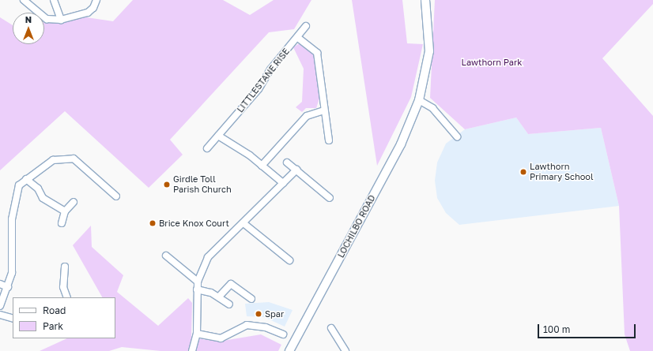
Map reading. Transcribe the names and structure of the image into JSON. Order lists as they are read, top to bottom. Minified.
{"streets":{"street":["LITTLESTANE RISE","LOCHILBO ROAD"]},"parks":["Lawthorn Park"],"places":["Lawthorn Primary School","Girdle Toll Parish Church","Brice Knox Court","Spar"],"legend":["Road","Park"],"scale_bar":"100 m","north":"top"}
